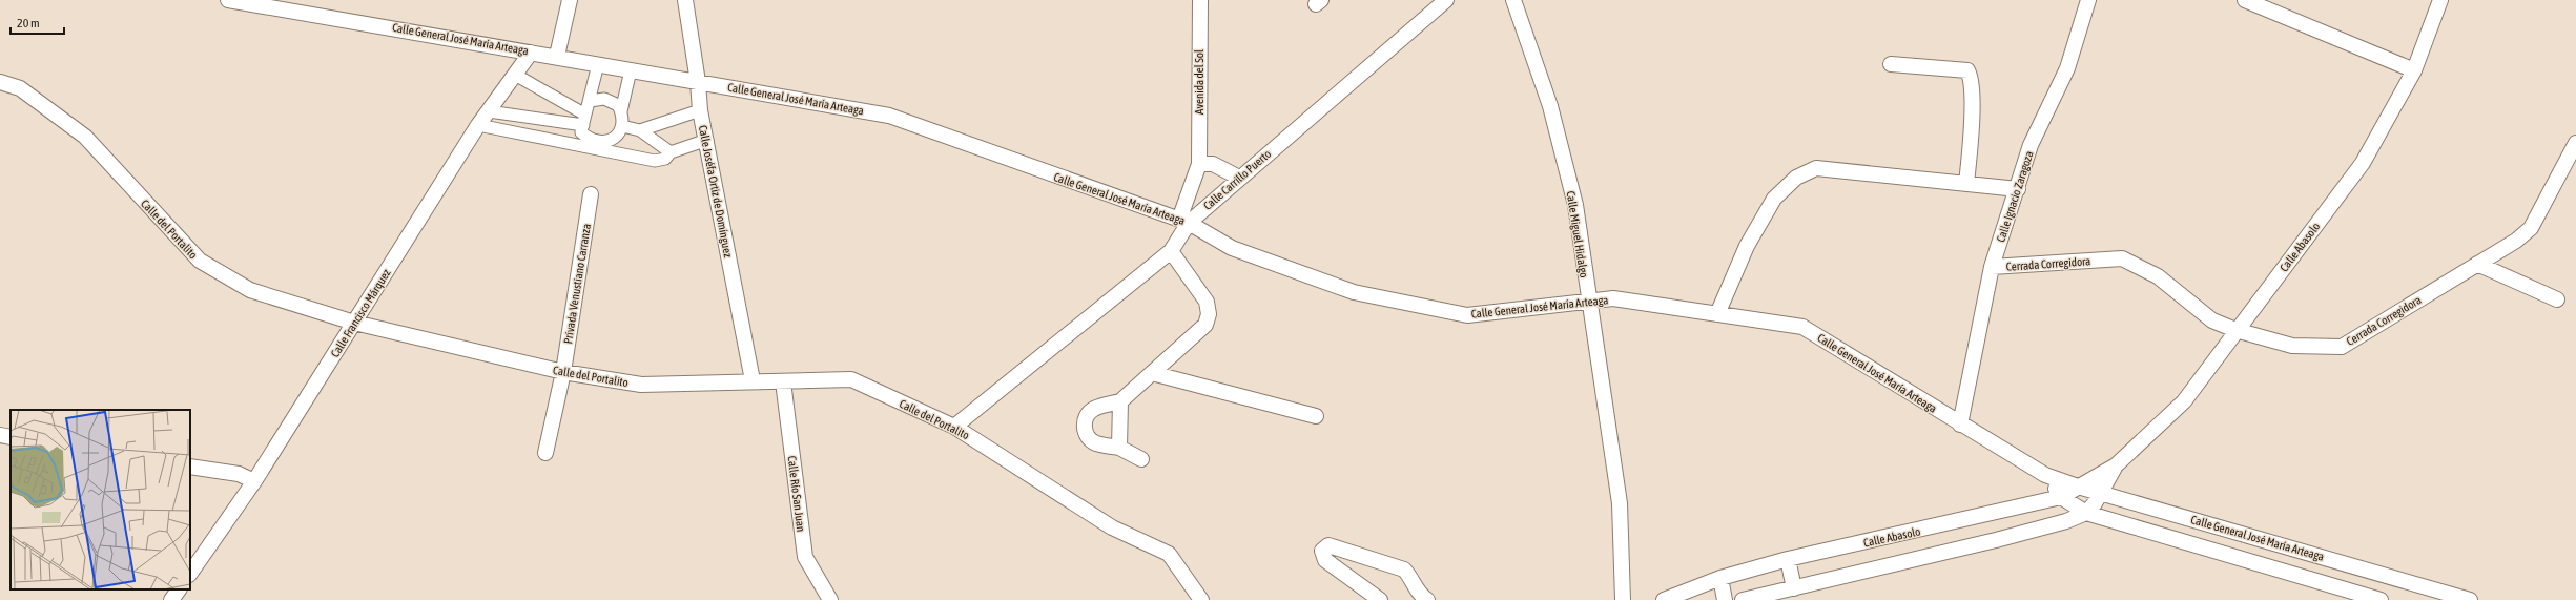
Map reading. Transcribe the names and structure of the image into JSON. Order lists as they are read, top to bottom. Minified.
{"streets":{"street":["Calle General José María Arteaga","Avenida del Sol","Calle Carrillo Puerto","Calle Joséfa Ortiz de Domínguez","Calle Ignacio Zaragoza","Calle del Portalito","Calle Miguel Hidalgo","Calle Abasolo","Cerrada Corregidora","Privada Venustiano Carranza","Calle Francisco Márquez","Calle Río San Juan"]},"crossings":[["Calle General José María Arteaga","Avenida del Sol"],["Calle General José María Arteaga","Calle Carrillo Puerto"],["Calle General José María Arteaga","Calle Joséfa Ortiz de Domínguez"],["Calle General José María Arteaga","Calle Ignacio Zaragoza"],["Calle General José María Arteaga","Calle Miguel Hidalgo"],["Calle General José María Arteaga","Calle Abasolo"],["Calle General José María Arteaga","Calle Francisco Márquez"],["Avenida del Sol","Calle Carrillo Puerto"],["Calle Carrillo Puerto","Calle del Portalito"],["Calle Joséfa Ortiz de Domínguez","Calle del Portalito"],["Calle Ignacio Zaragoza","Cerrada Corregidora"],["Calle del Portalito","Privada Venustiano Carranza"],["Calle del Portalito","Calle Francisco Márquez"],["Calle del Portalito","Calle Río San Juan"],["Calle Abasolo","Cerrada Corregidora"]],"scale_bar":"20 m"}
